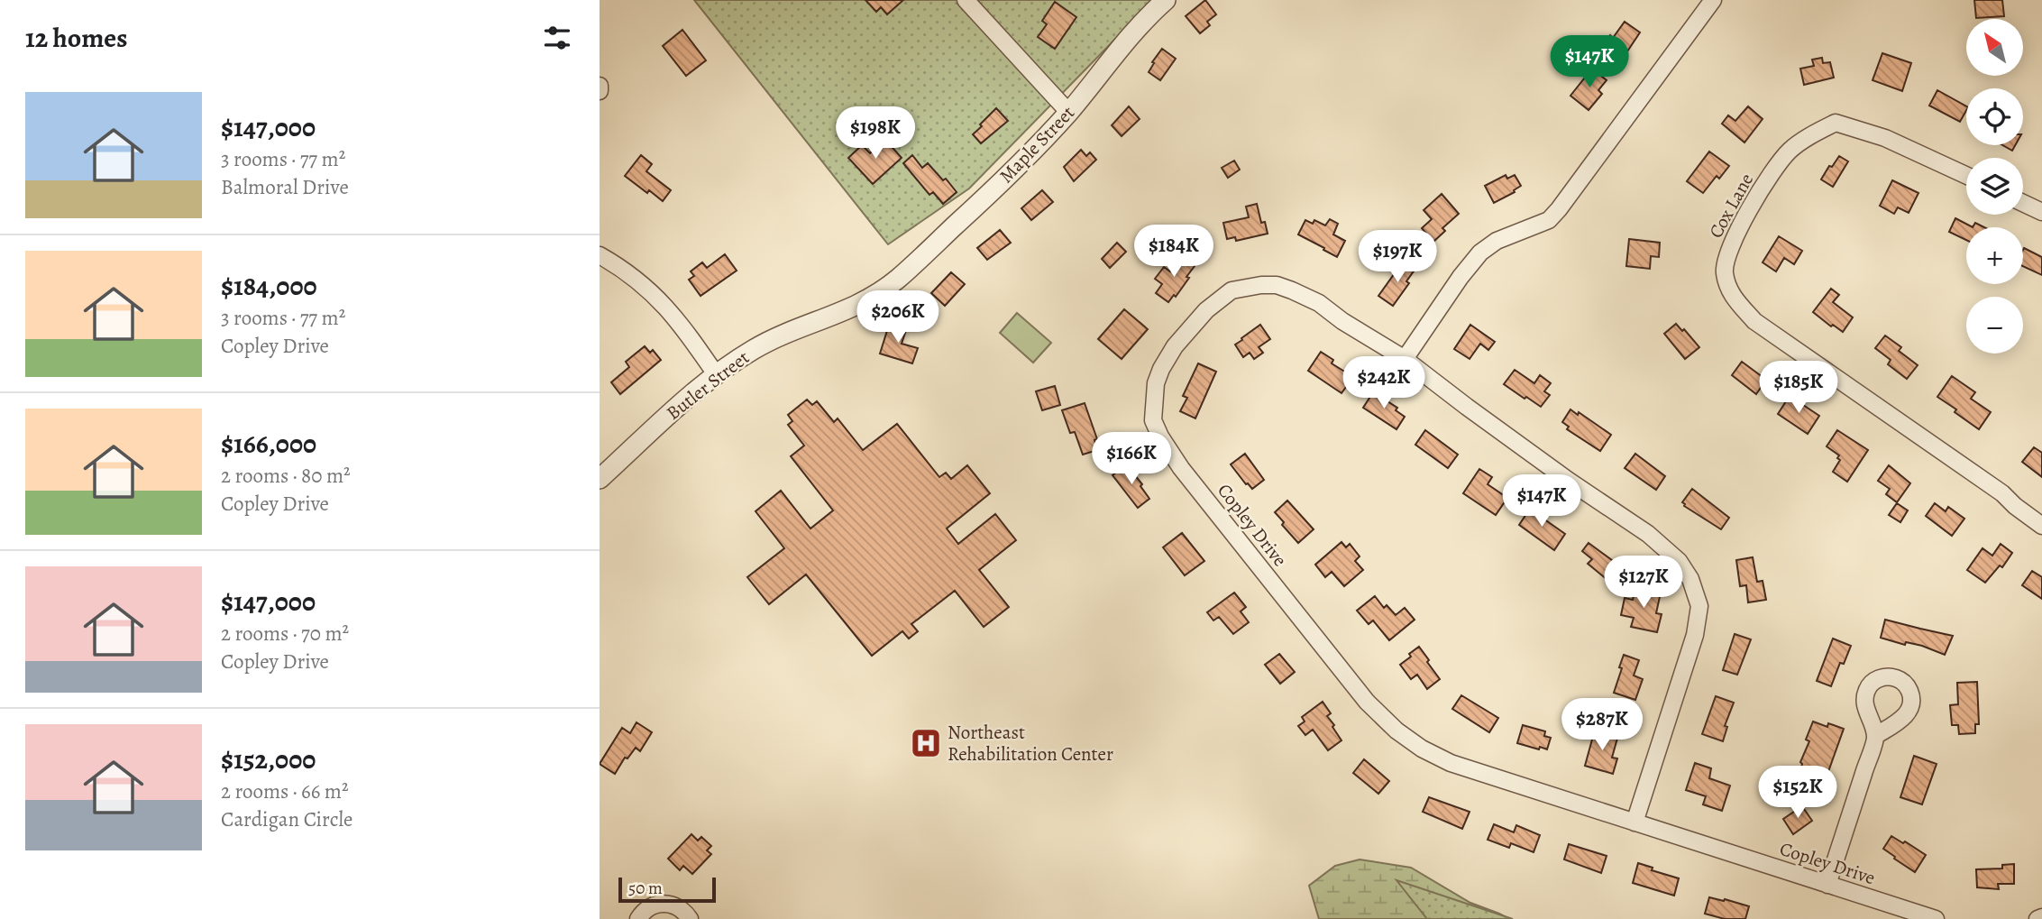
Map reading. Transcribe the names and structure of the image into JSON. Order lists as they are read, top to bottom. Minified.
{"streets":{"street":["Maple Street","Cox Lane","Butler Street","Copley Drive"]},"crossings":[["Maple Street","Butler Street"]],"places":{"hospital":["Northeast Rehabilitation Center"]},"scale_bar":"50 m","north":"top left","page":{"heading":"12 homes","map_buttons":["+","−"],"price":["$147K","$198K","$184K","$197K","$206K","$242K","$185K","$166K","$147K","$127K","$287K","$152K"],"list":[{"name":"$147,000","note":"3 rooms · 77 m² · Balmoral Drive"},{"name":"$184,000","note":"3 rooms · 77 m² · Copley Drive"},{"name":"$166,000","note":"2 rooms · 80 m² · Copley Drive"},{"name":"$147,000","note":"2 rooms · 70 m² · Copley Drive"},{"name":"$152,000","note":"2 rooms · 66 m² · Cardigan Circle"}],"scale":"50 m"}}
